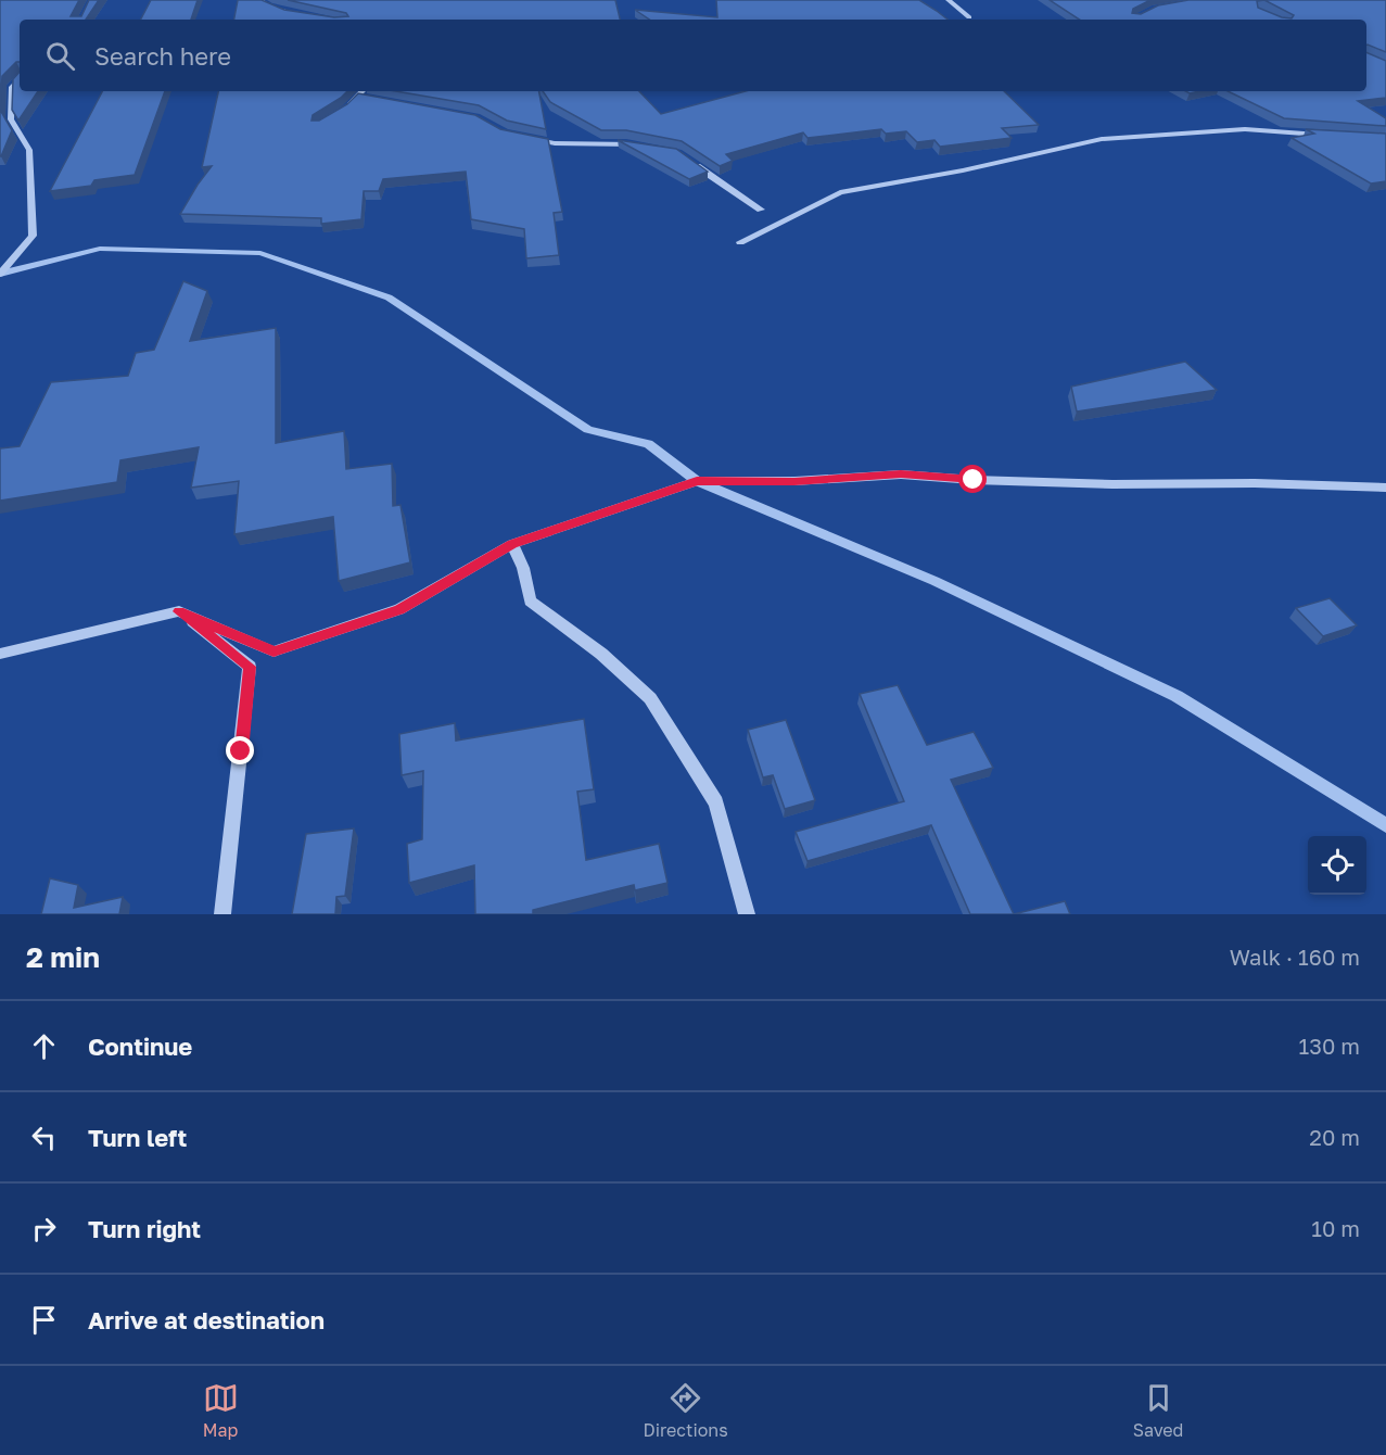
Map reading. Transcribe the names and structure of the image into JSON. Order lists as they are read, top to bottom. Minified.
{"page":{"search":"Search here","heading":["2 min","Walk · 160 m"],"list":[["Continue","130 m"],["Turn left","20 m"],["Turn right","10 m"],"Arrive at destination"],"nav":["Map","Directions","Saved"]}}
